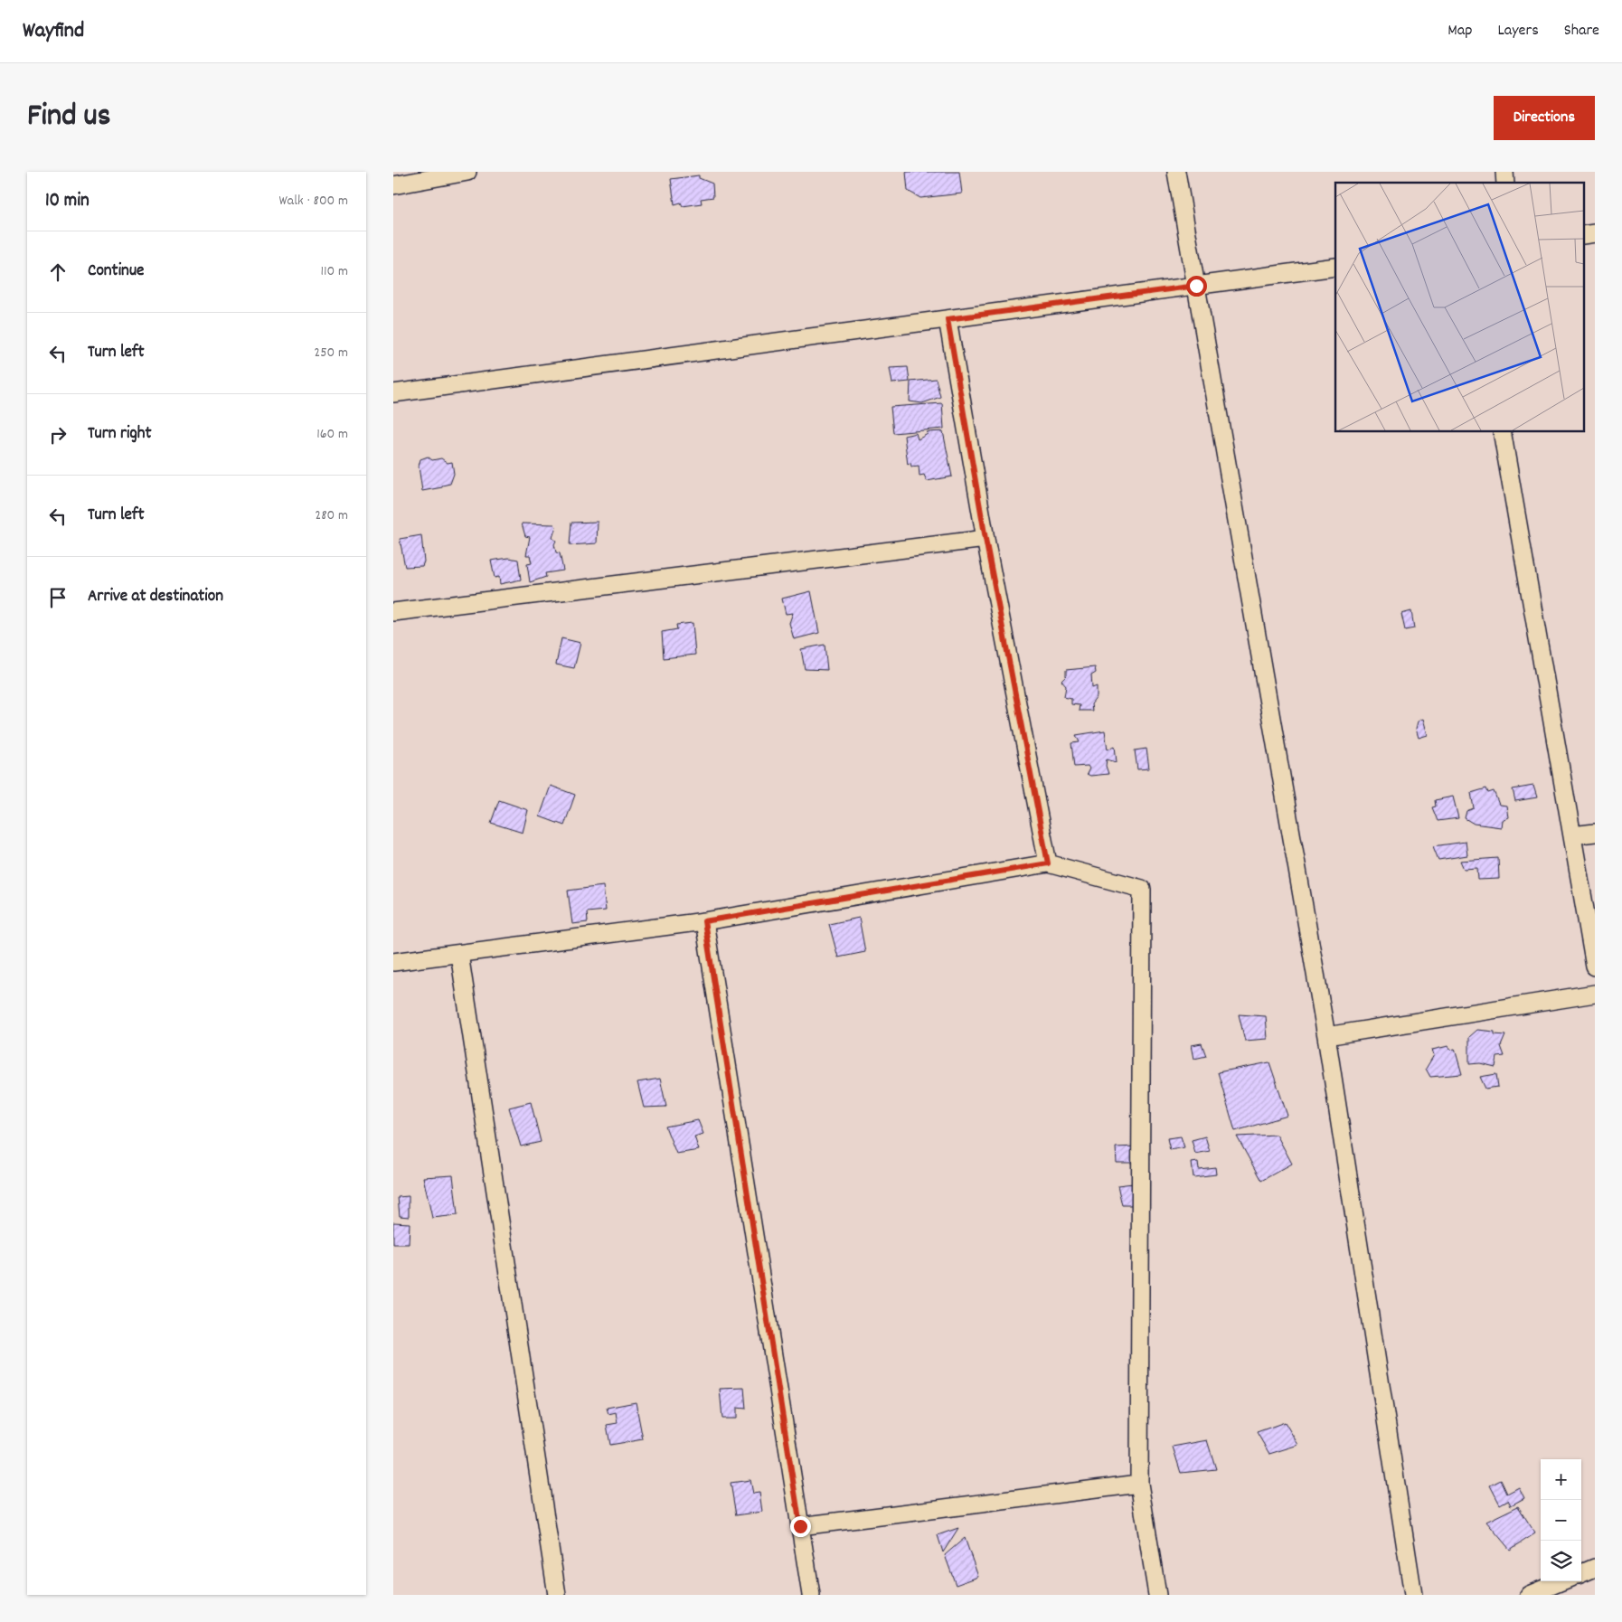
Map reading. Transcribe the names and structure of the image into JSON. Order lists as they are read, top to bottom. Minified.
{"page":{"header":"Wayfind","nav":["Map","Layers","Share"],"title":"Find us","buttons":"Directions","heading":["10 min","Walk · 800 m"],"list":[["Continue","110 m"],["Turn left","250 m"],["Turn right","160 m"],["Turn left","280 m"],"Arrive at destination"],"map_buttons":["+","−"]}}
